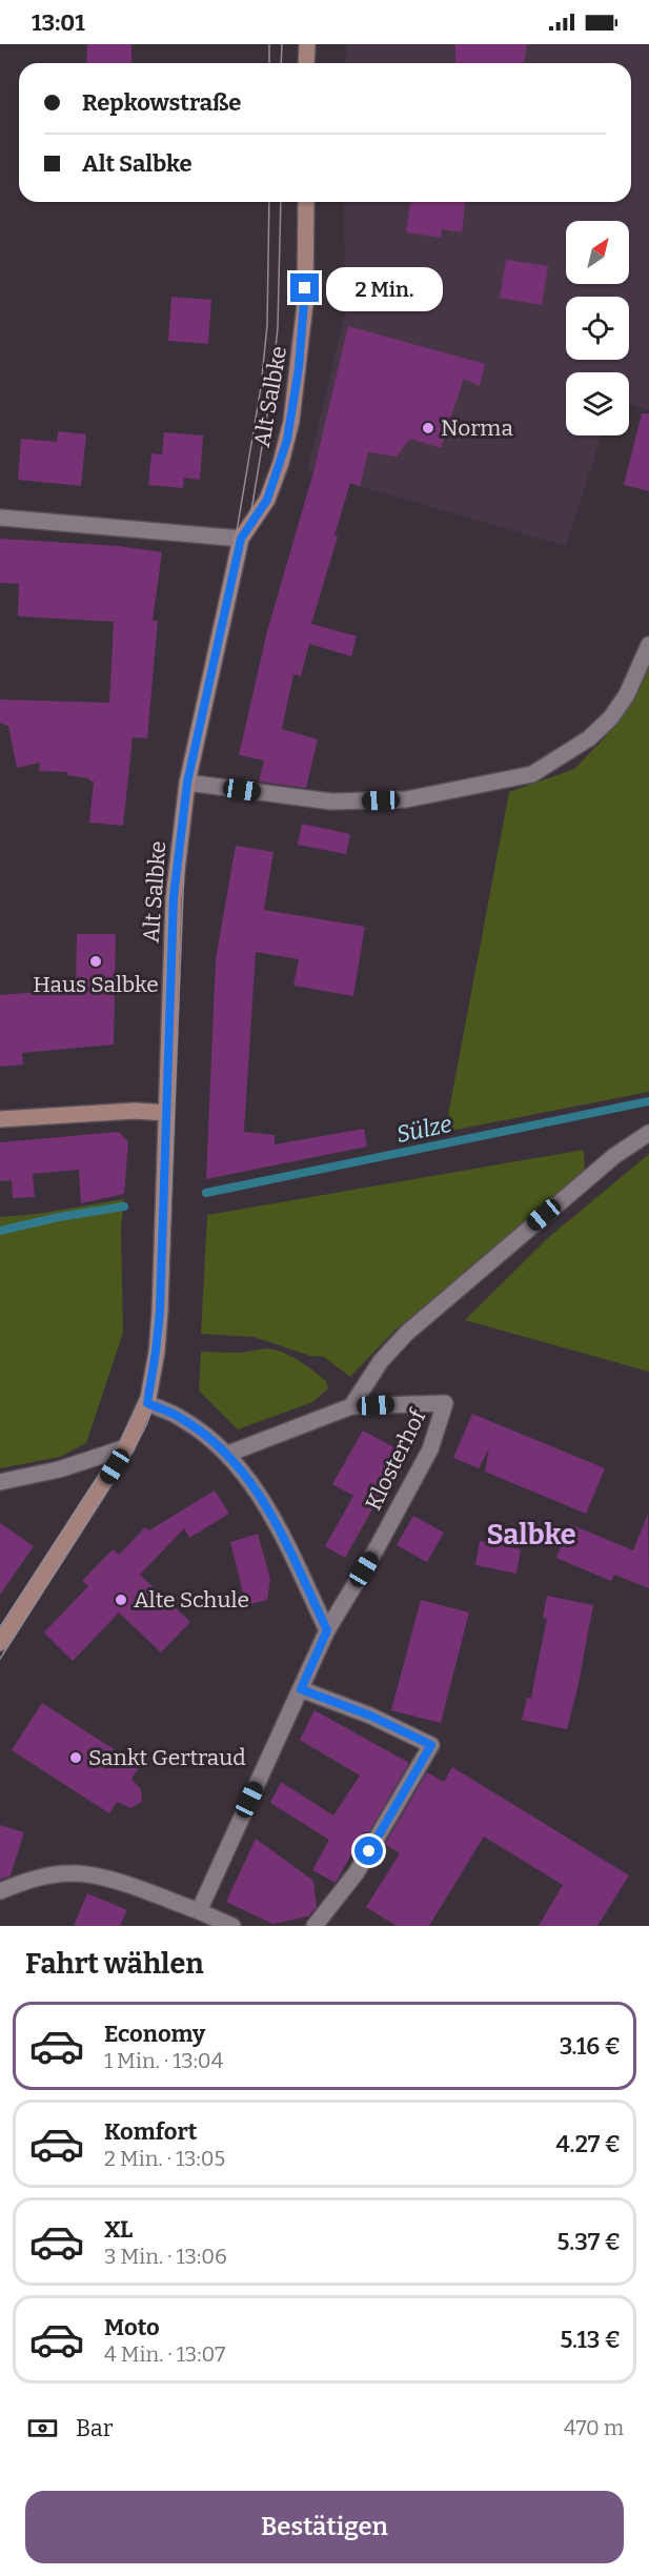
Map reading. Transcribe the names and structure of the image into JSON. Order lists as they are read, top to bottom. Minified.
{"streets":{"main road":["Alt Salbke"],"street":["Klosterhof"]},"districts":["Salbke"],"water":["Sülze"],"places":["Norma","Haus Salbke","Alte Schule","Sankt Gertraud"],"north":"top right","page":{"status":"13:01","banner":["Repkowstraße","Alt Salbke"],"bubble":"2 Min.","heading":"Fahrt wählen","list":[{"name":"Economy","note":"1 Min. · 13:04","value":"3.16 €"},{"name":"Komfort","note":"2 Min. · 13:05","value":"4.27 €"},{"name":"XL","note":"3 Min. · 13:06","value":"5.37 €"},{"name":"Moto","note":"4 Min. · 13:07","value":"5.13 €"}],"pay":["Bar","470 m"],"buttons":"Bestätigen"}}
